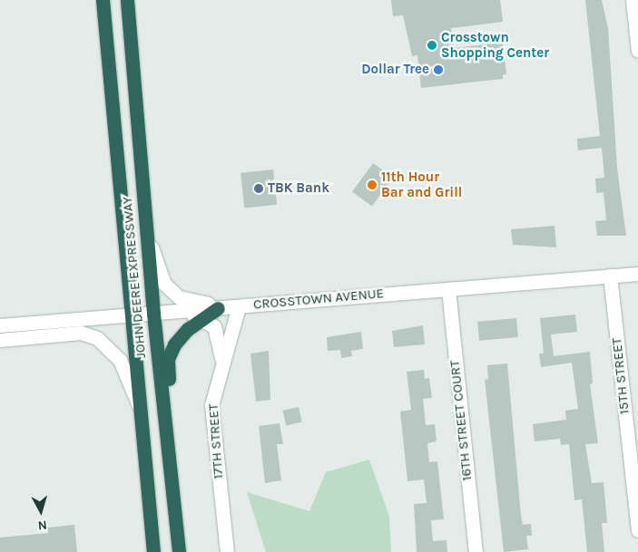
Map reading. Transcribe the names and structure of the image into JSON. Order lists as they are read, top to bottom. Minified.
{"streets":{"highway":["JOHN DEERE EXPRESSWAY"],"street":["CROSSTOWN AVENUE","15TH STREET","16TH STREET COURT","17TH STREET"]},"crossings":[["JOHN DEERE EXPRESSWAY","CROSSTOWN AVENUE"],["CROSSTOWN AVENUE","15TH STREET"],["CROSSTOWN AVENUE","16TH STREET COURT"],["CROSSTOWN AVENUE","17TH STREET"]],"places":["Crosstown Shopping Center","Dollar Tree","11th Hour Bar and Grill","TBK Bank"],"north":"bottom"}
